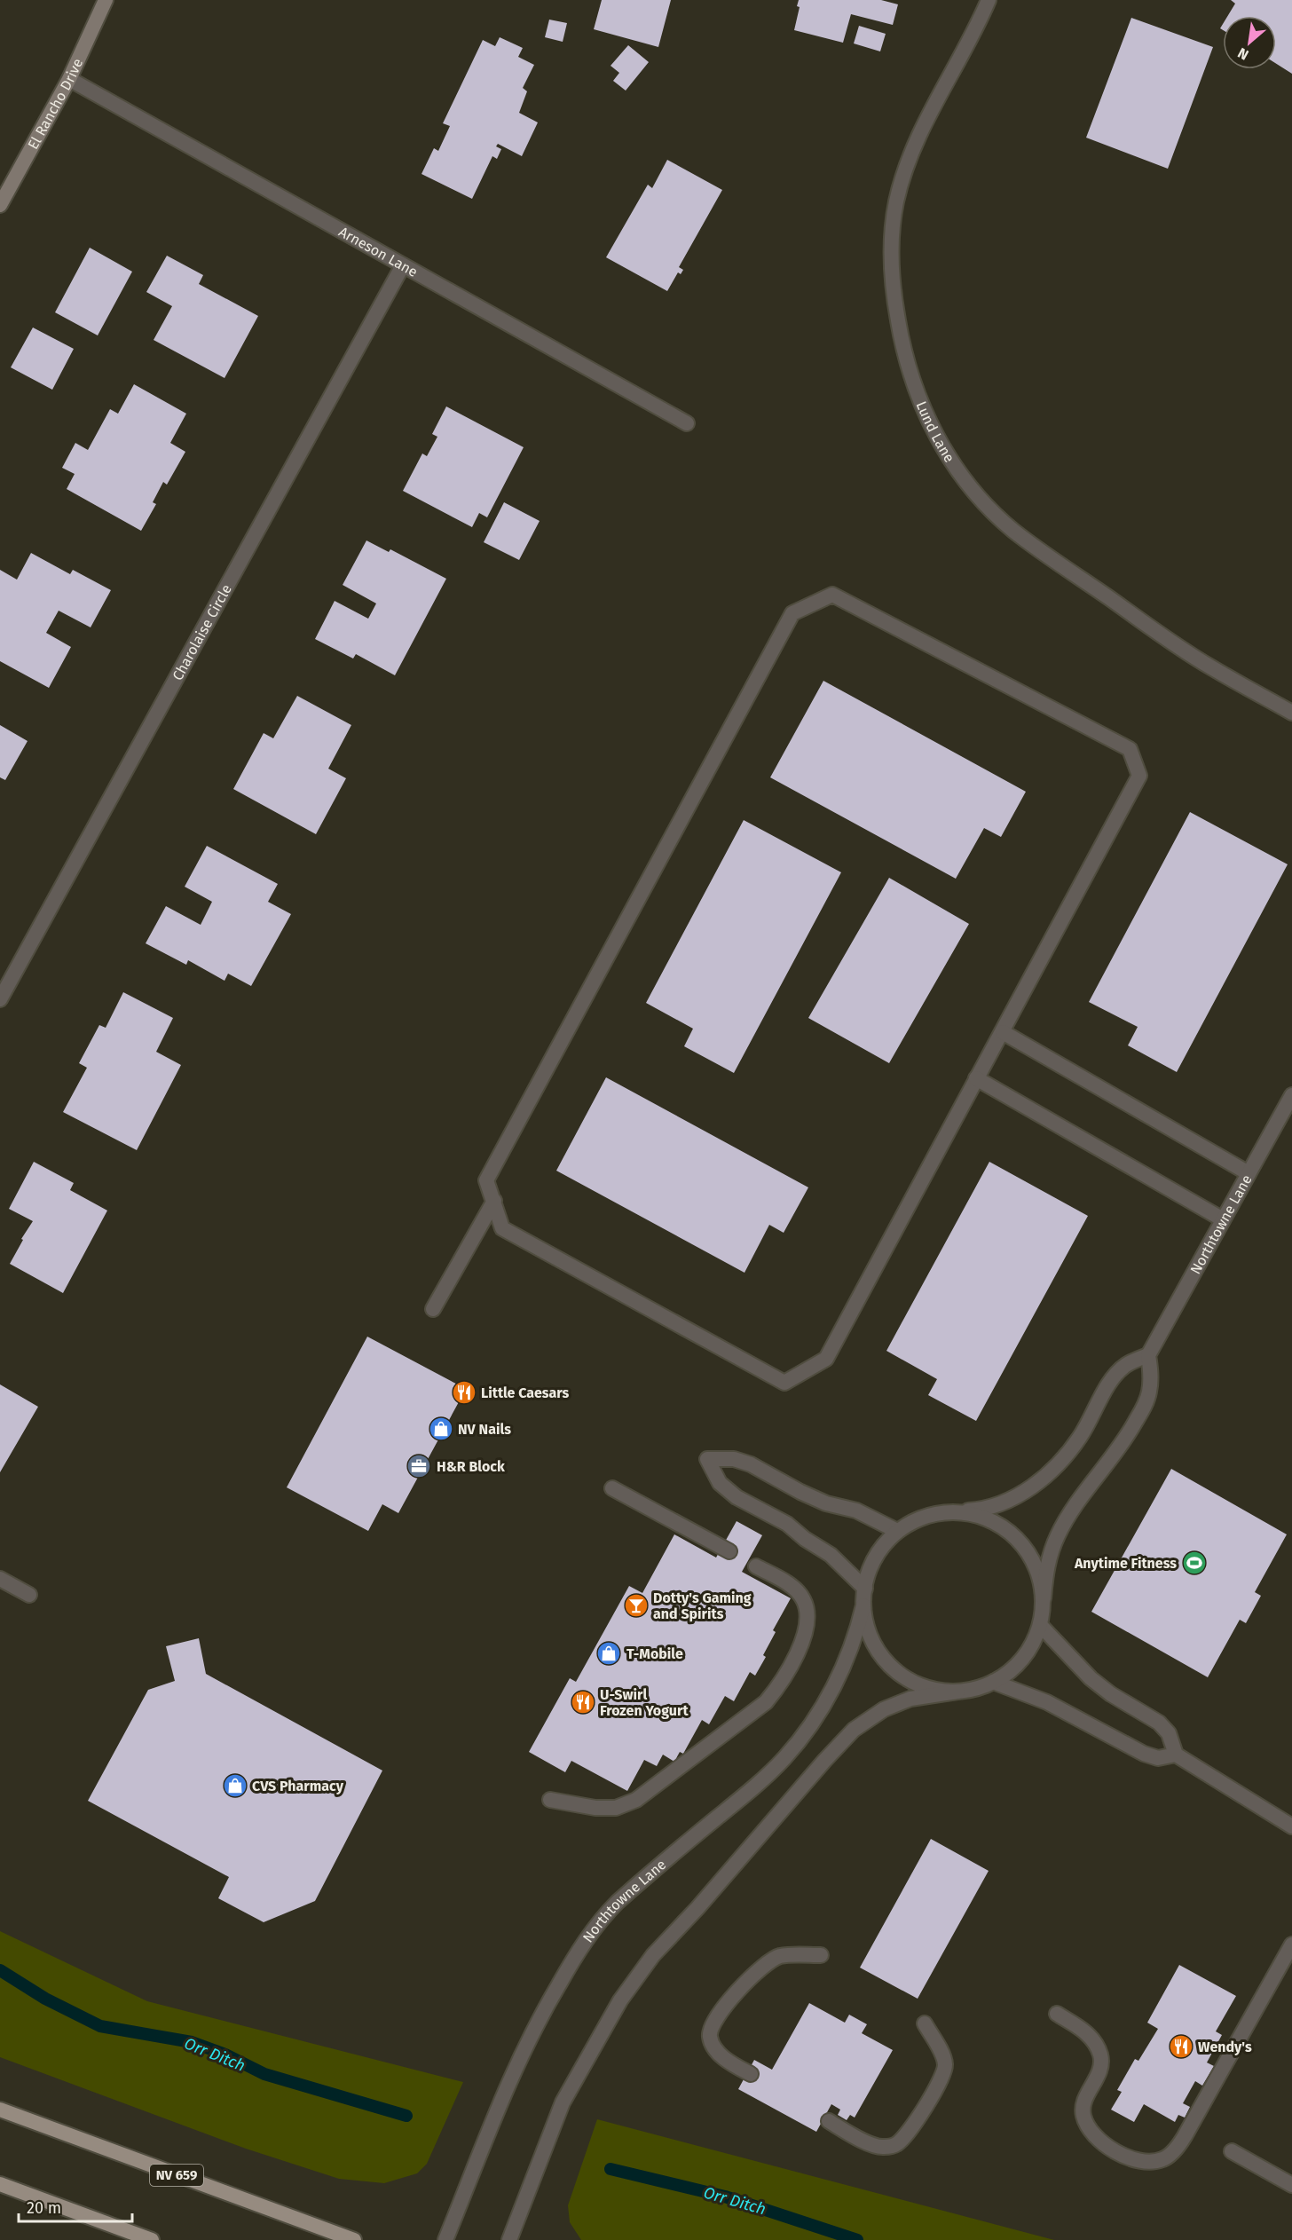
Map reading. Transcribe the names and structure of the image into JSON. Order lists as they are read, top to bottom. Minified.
{"streets":{"main road":["El Rancho Drive","NV 659"],"street":["Arneson Lane","Lund Lane","Charolaise Circle","Northtowne Lane"]},"crossings":[["El Rancho Drive","Arneson Lane"],["Arneson Lane","Charolaise Circle"]],"water":["Orr Ditch"],"places":{"restaurant":["Little Caesars","U-Swirl Frozen Yogurt","Wendy's"],"shop":["NV Nails","T-Mobile","CVS Pharmacy"],"office":["H&R Block"],"sports":["Anytime Fitness"],"bar":["Dotty's Gaming and Spirits"]},"scale_bar":"20 m","north":"bottom left"}
